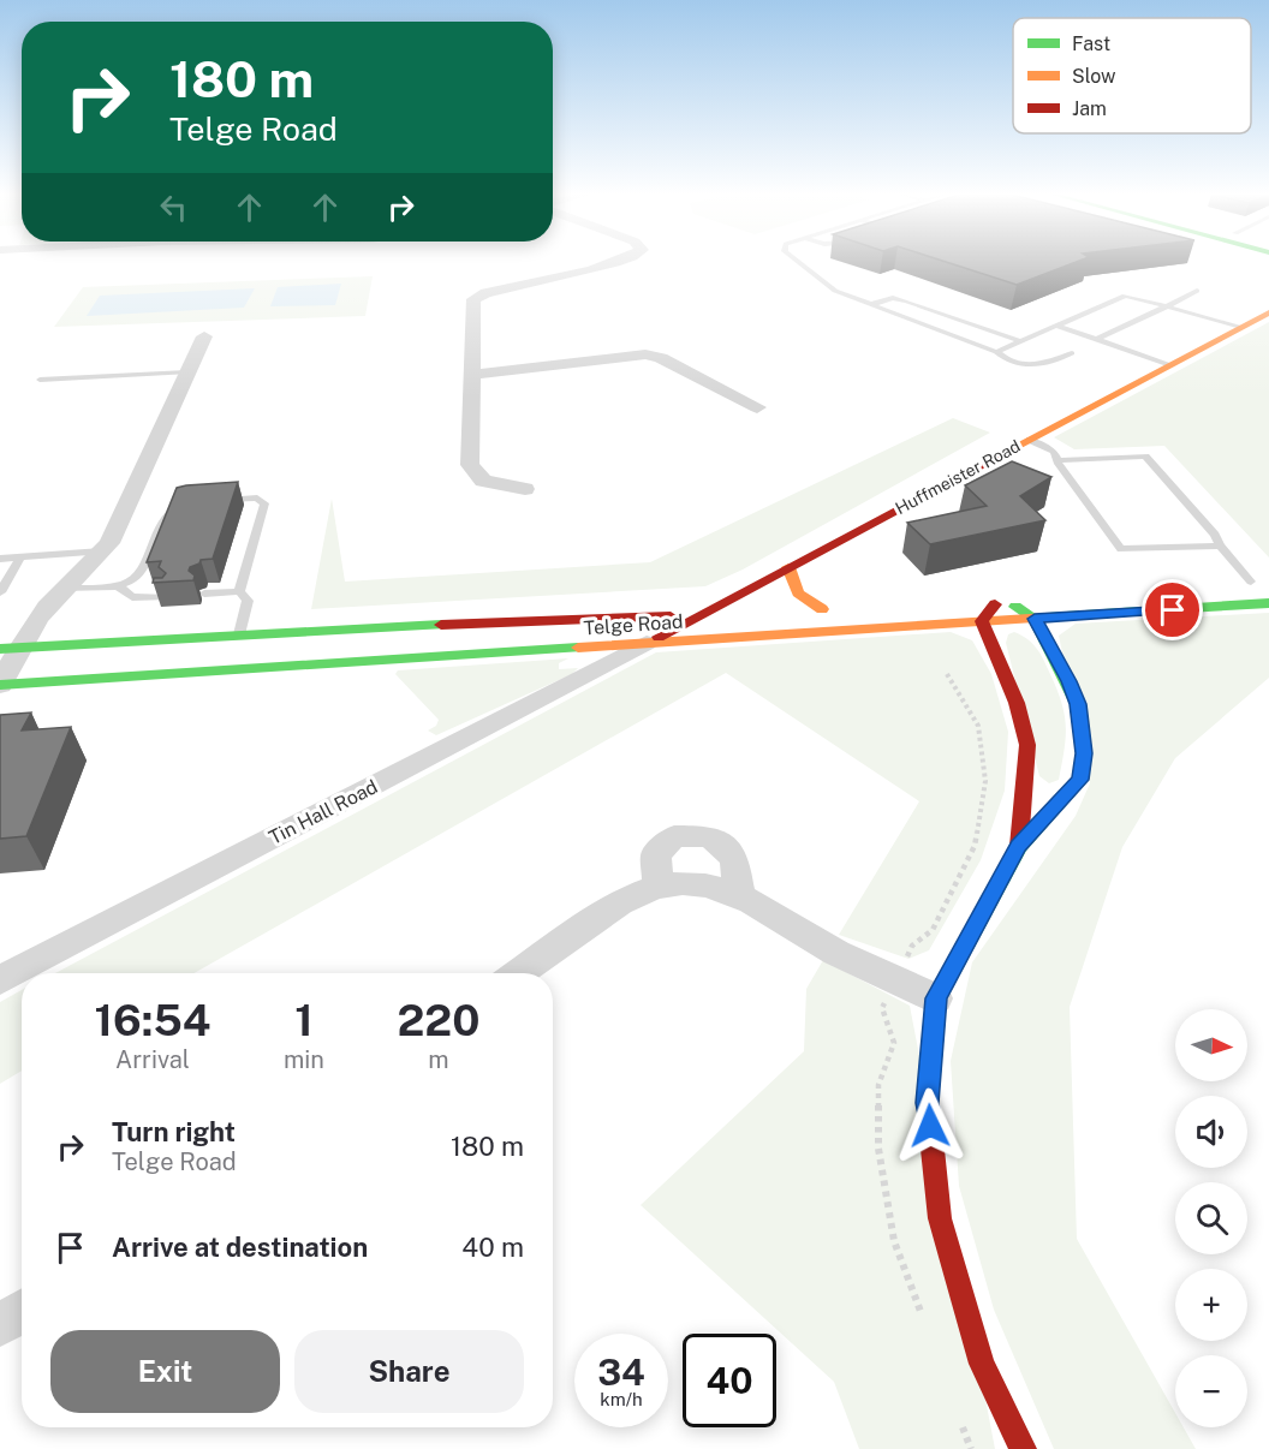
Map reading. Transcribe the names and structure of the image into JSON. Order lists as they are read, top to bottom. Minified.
{"streets":{"main road":["Huffmeister Road","Telge Road"],"street":["Tin Hall Road"]},"crossings":[["Huffmeister Road","Telge Road"],["Huffmeister Road","Tin Hall Road"],["Telge Road","Tin Hall Road"]],"legend":["Fast","Slow","Jam"],"north":"right","page":{"turn":["180 m","Telge Road"],"eta":["16:54","Arrival","1","min","220","m"],"map_buttons":["+","−"],"list":[{"name":"Turn right","note":"Telge Road","value":"180 m"},{"name":"Arrive at destination","value":"40 m"}],"buttons":["Exit","Share"],"speed":"34 km/h","limit":"40"}}
